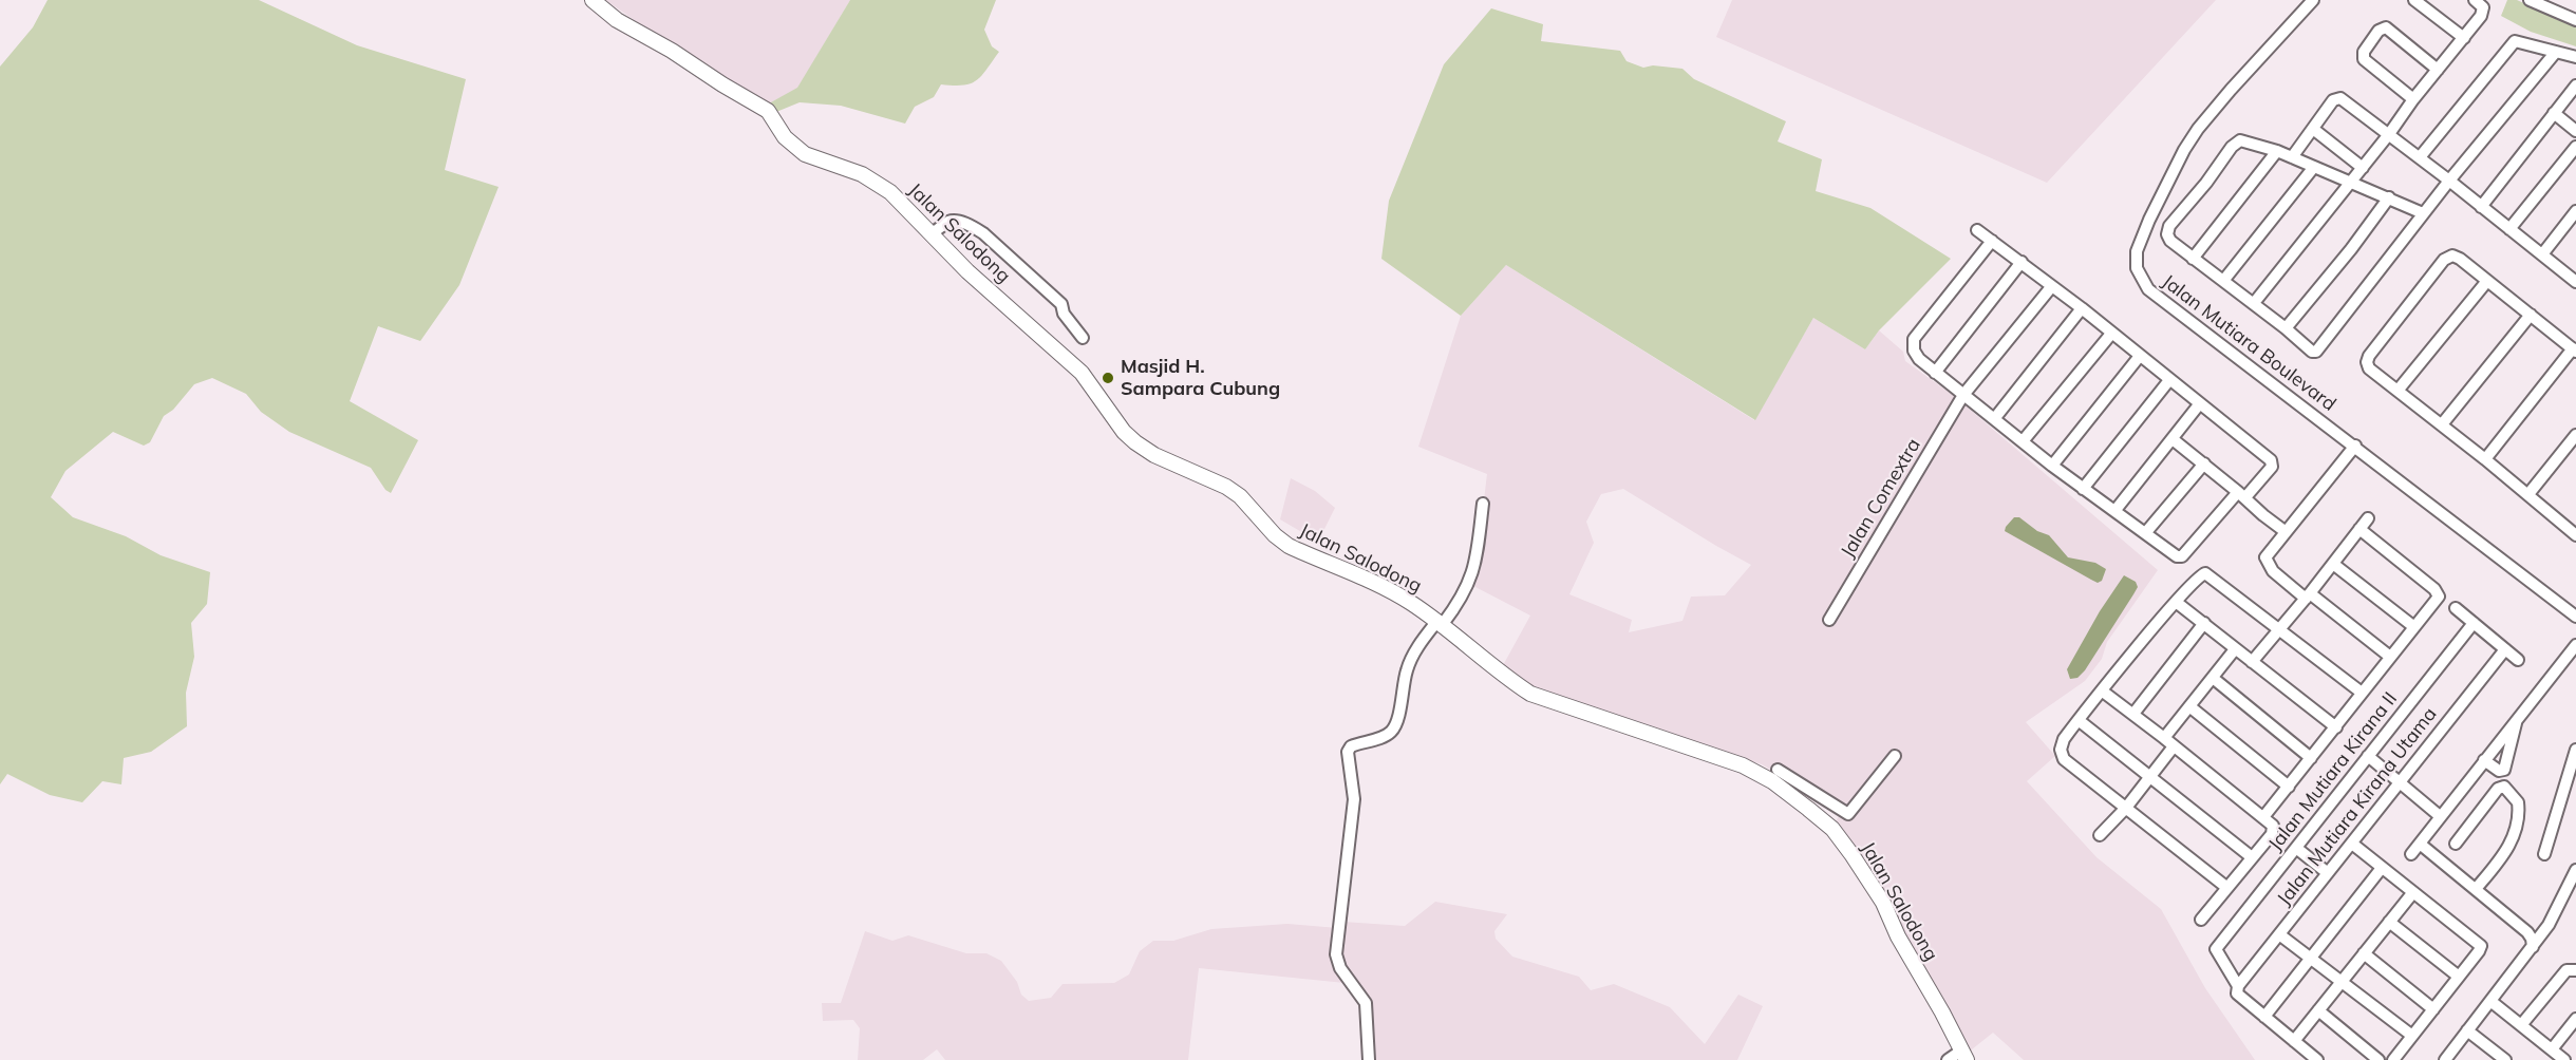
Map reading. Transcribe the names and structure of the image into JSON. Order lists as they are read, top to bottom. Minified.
{"streets":{"street":["Jalan Salodong","Jalan Mutiara Boulevard","Jalan Comextra","Jalan Mutiara Kirana II","Jalan Mutiara Kirana Utama"]},"crossings":[["Jalan Mutiara Kirana II","Jalan Mutiara Kirana Utama"]],"places":["Masjid H. Sampara Cubung"]}
